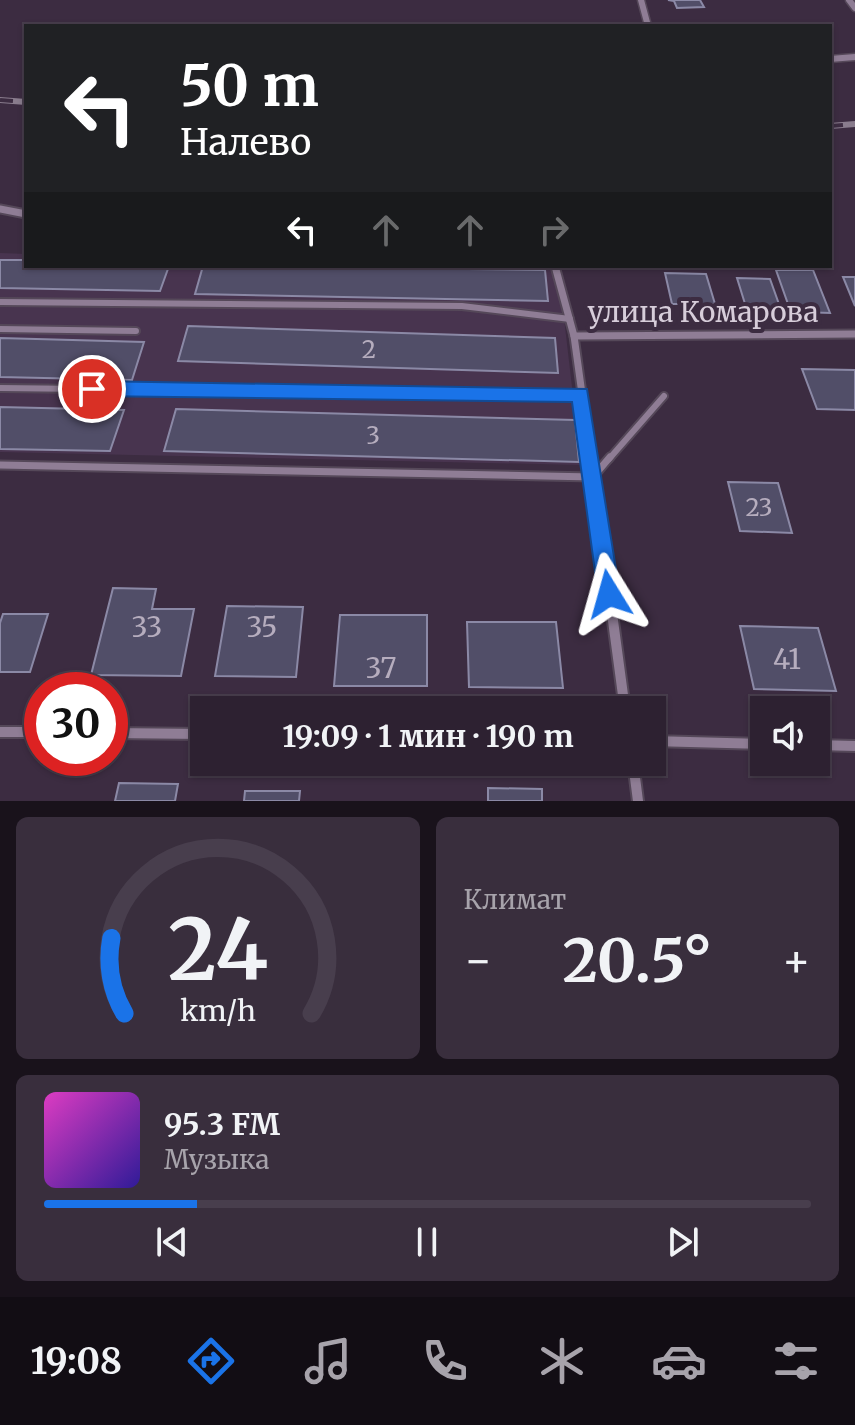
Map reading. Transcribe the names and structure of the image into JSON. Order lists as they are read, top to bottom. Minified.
{"streets":{"street":["улица Комарова"]},"house_numbers":["2","3","23","33","35","41","37"],"page":{"turn":["50 m","Налево"],"limit":"30","trip":"19:09 · 1 мин · 190 m","tile":"Климат","heat":["−","20.5°","+"],"song":["95.3 FM","Музыка"],"tabs":"19:08","gauge":["24","km/h"]}}
